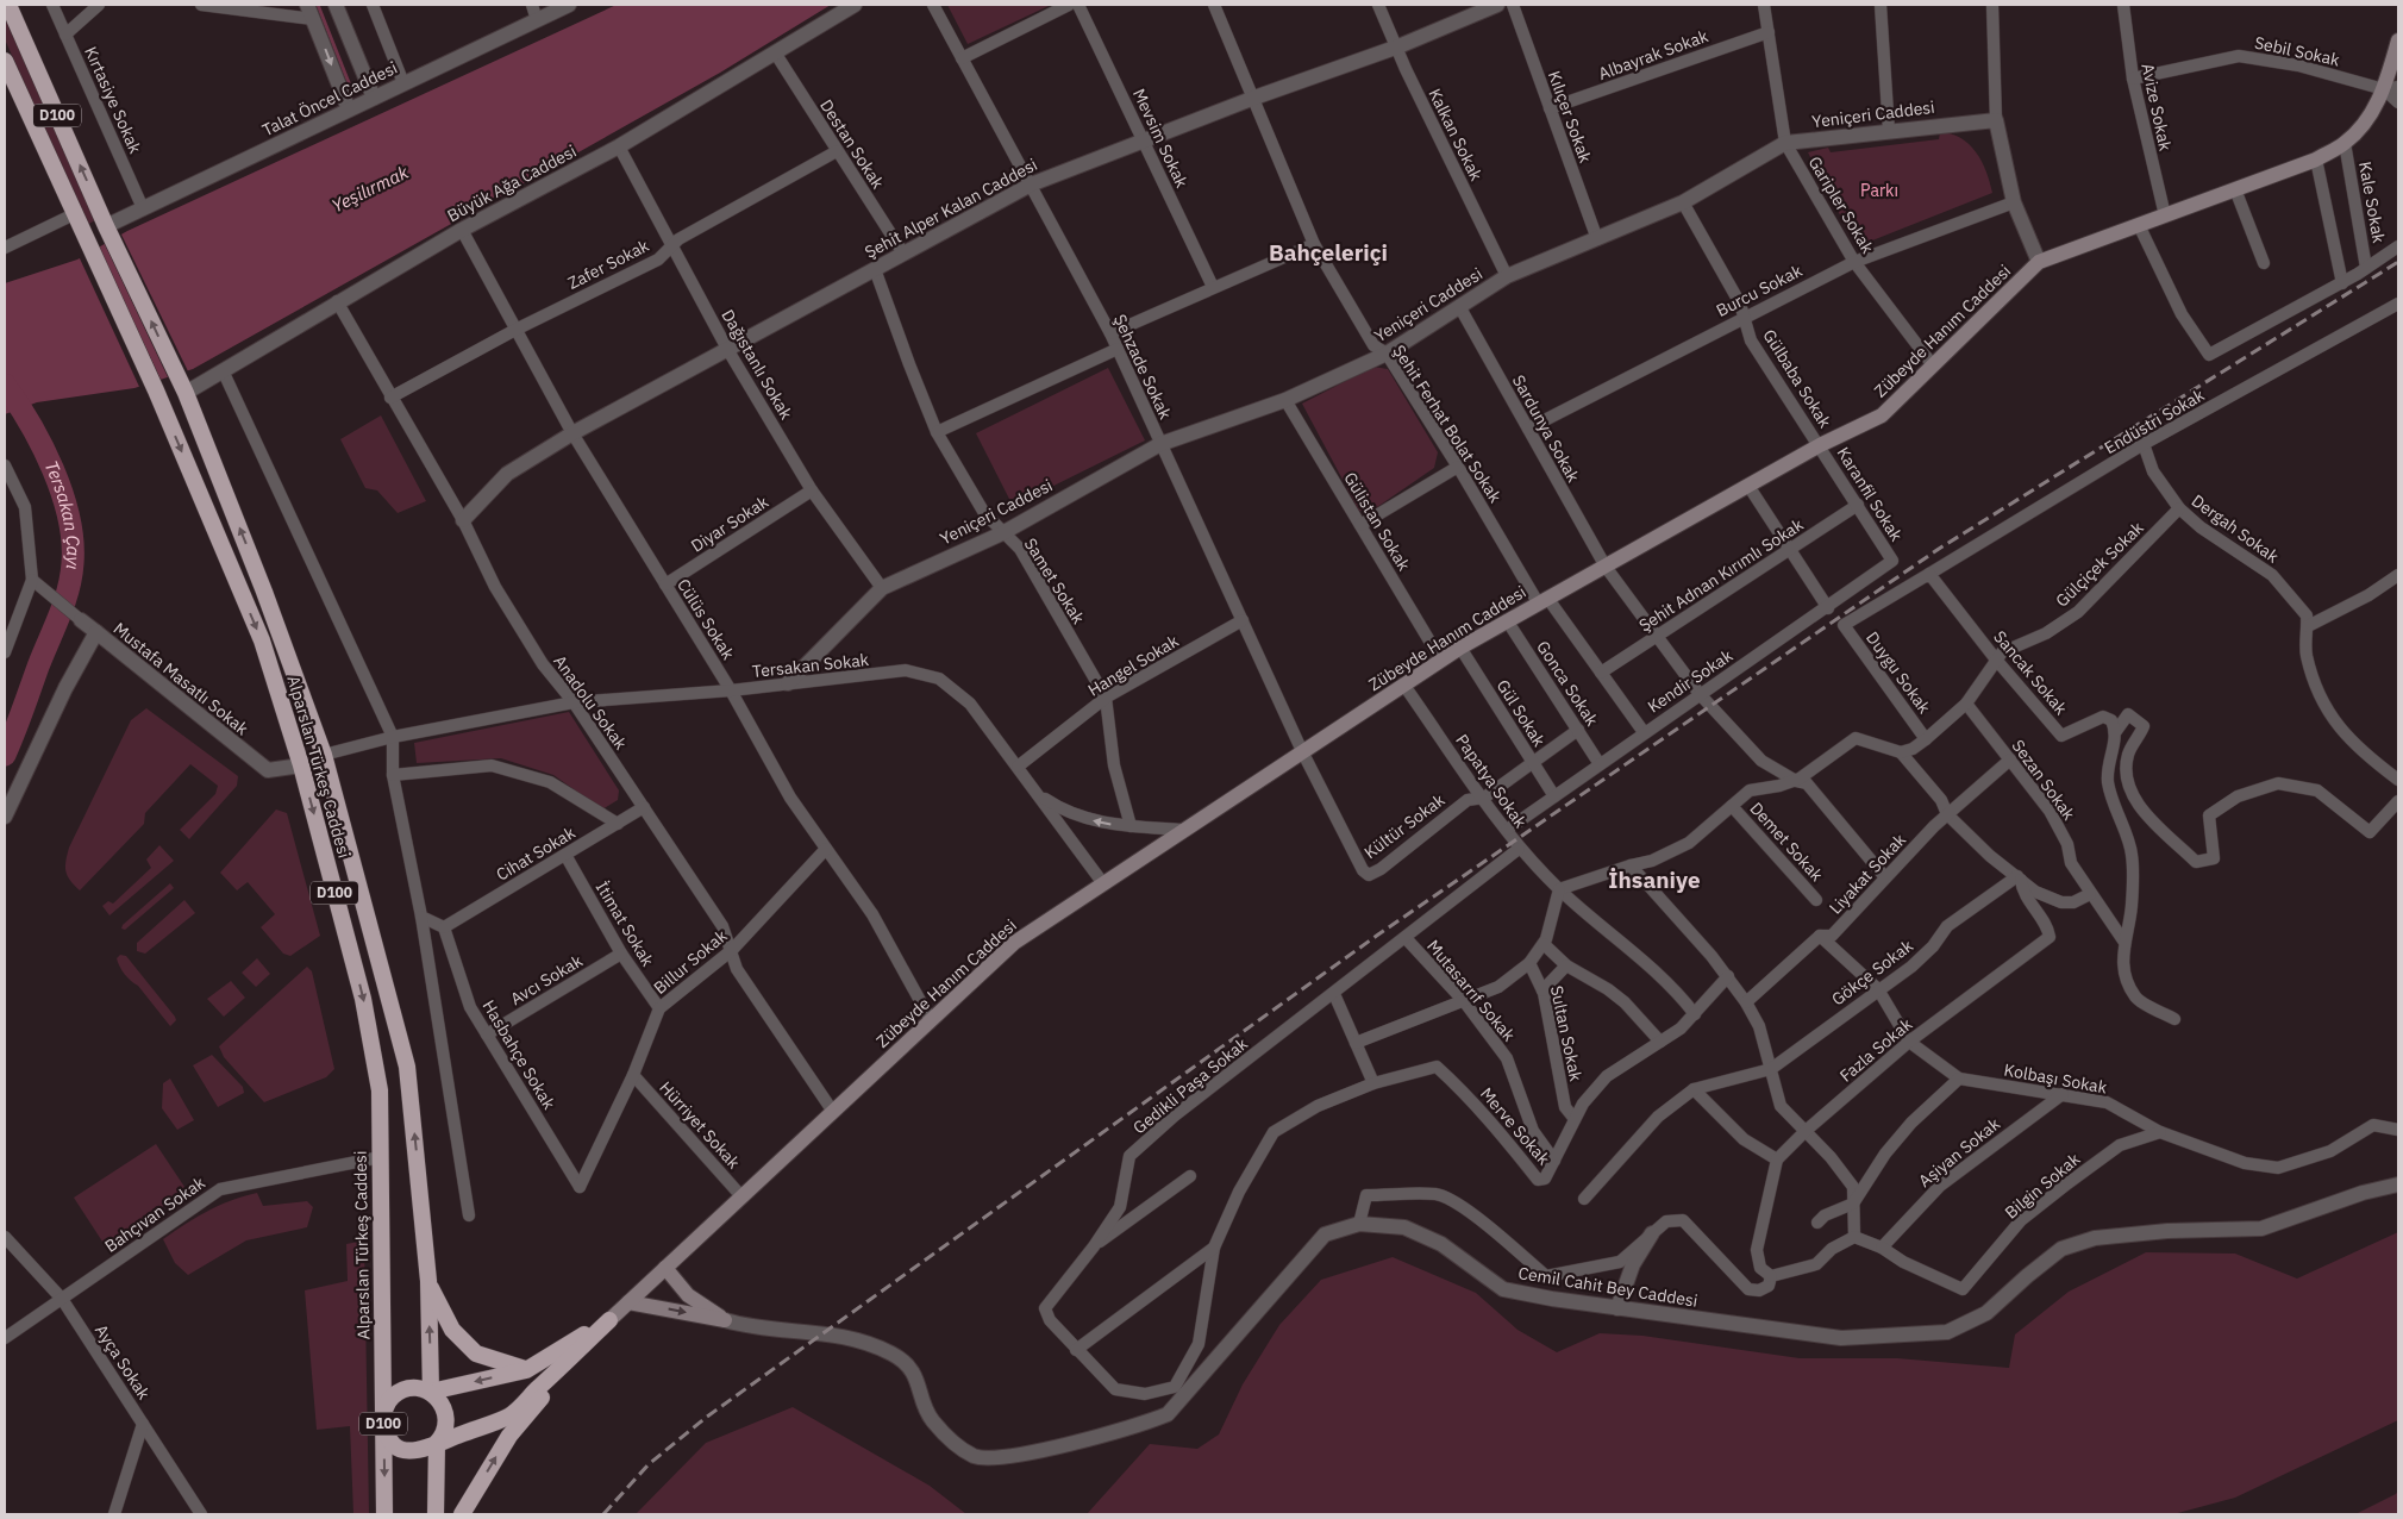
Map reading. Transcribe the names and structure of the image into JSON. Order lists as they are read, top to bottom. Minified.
{"streets":{"highway":["D100","Alparslan Türkeş Caddesi"],"main road":["Zübeyde Hanım Caddesi"],"street":["Sebil Sokak","Albayrak Sokak","Talat Öncel Caddesi","Kırtasiye Sokak","Avize Sokak","Yeniçeri Caddesi","Kılıçer Sokak","Kalkan Sokak","Mevsim Sokak","Destan Sokak","Büyük Ağa Caddesi","Kale Sokak","Garipler Sokak","Şehit Alper Kalan Caddesi","Zafer Sokak","Burcu Sokak","Dağıstanlı Sokak","Şehzade Sokak","Gülbaba Sokak","Endüstri Sokak","Şehit Ferhat Bolat Sokak","Sardunya Sokak","Karanfil Sokak","Gülistan Sokak","Diyar Sokak","Dergah Sokak","Gülçiçek Sokak","Şehit Adnan Kırımlı Sokak","Samet Sokak","Cülüs Sokak","Tersakan Sokak","Hangel Sokak","Duygu Sokak","Sancak Sokak","Mustafa Masatlı Sokak","Kendir Sokak","Gonca Sokak","Anadolu Sokak","Gül Sokak","Sezan Sokak","Papatya Sokak","Kültür Sokak","Demet Sokak","Cihat Sokak","Liyakat Sokak","İtimat Sokak","Billur Sokak","Gökçe Sokak","Avcı Sokak","Mutasarrıf Sokak","Sultan Sokak","Fazla Sokak","Hasbahçe Sokak","Kolbaşı Sokak","Gedikli Paşa Sokak","Hürriyet Sokak","Merve Sokak","Aşiyan Sokak","Bilgin Sokak","Bahçıvan Sokak","Cemil Cahit Bey Caddesi","Ayça Sokak"]},"crossings":[["Sebil Sokak","Avize Sokak"],["Sebil Sokak","Zübeyde Hanım Caddesi"],["Albayrak Sokak","Kılıçer Sokak"],["Albayrak Sokak","Garipler Sokak"],["Talat Öncel Caddesi","Kırtasiye Sokak"],["Talat Öncel Caddesi","D100"],["Avize Sokak","Zübeyde Hanım Caddesi"],["Yeniçeri Caddesi","Kılıçer Sokak"],["Yeniçeri Caddesi","Kalkan Sokak"],["Yeniçeri Caddesi","Garipler Sokak"],["Yeniçeri Caddesi","Dağıstanlı Sokak"],["Yeniçeri Caddesi","Şehzade Sokak"],["Yeniçeri Caddesi","Gülbaba Sokak"],["Yeniçeri Caddesi","Şehit Ferhat Bolat Sokak"],["Yeniçeri Caddesi","Sardunya Sokak"],["Yeniçeri Caddesi","Gülistan Sokak"],["Yeniçeri Caddesi","Samet Sokak"],["Yeniçeri Caddesi","Tersakan Sokak"],["D100","Büyük Ağa Caddesi"],["D100","Alparslan Türkeş Caddesi"],["Kalkan Sokak","Şehit Alper Kalan Caddesi"],["Mevsim Sokak","Şehit Alper Kalan Caddesi"],["Destan Sokak","Büyük Ağa Caddesi"],["Destan Sokak","Şehit Alper Kalan Caddesi"],["Destan Sokak","Zafer Sokak"],["Büyük Ağa Caddesi","Dağıstanlı Sokak"],["Büyük Ağa Caddesi","Cülüs Sokak"],["Büyük Ağa Caddesi","Anadolu Sokak"],["Büyük Ağa Caddesi","Alparslan Türkeş Caddesi"],["Kale Sokak","Zübeyde Hanım Caddesi"],["Garipler Sokak","Burcu Sokak"],["Garipler Sokak","Zübeyde Hanım Caddesi"],["Şehit Alper Kalan Caddesi","Dağıstanlı Sokak"],["Şehit Alper Kalan Caddesi","Şehzade Sokak"],["Şehit Alper Kalan Caddesi","Şehit Ferhat Bolat Sokak"],["Şehit Alper Kalan Caddesi","Samet Sokak"],["Şehit Alper Kalan Caddesi","Cülüs Sokak"],["Şehit Alper Kalan Caddesi","Anadolu Sokak"],["Zafer Sokak","Dağıstanlı Sokak"],["Zafer Sokak","Cülüs Sokak"],["Zafer Sokak","Anadolu Sokak"],["Burcu Sokak","Gülbaba Sokak"],["Burcu Sokak","Sardunya Sokak"],["Zübeyde Hanım Caddesi","Şehzade Sokak"],["Zübeyde Hanım Caddesi","Gülbaba Sokak"],["Zübeyde Hanım Caddesi","Şehit Ferhat Bolat Sokak"],["Zübeyde Hanım Caddesi","Sardunya Sokak"],["Zübeyde Hanım Caddesi","Karanfil Sokak"],["Zübeyde Hanım Caddesi","Gülistan Sokak"],["Zübeyde Hanım Caddesi","Cülüs Sokak"],["Zübeyde Hanım Caddesi","Tersakan Sokak"],["Zübeyde Hanım Caddesi","Gonca Sokak"],["Zübeyde Hanım Caddesi","Anadolu Sokak"],["Zübeyde Hanım Caddesi","Gül Sokak"],["Zübeyde Hanım Caddesi","Papatya Sokak"],["Zübeyde Hanım Caddesi","Kültür Sokak"],["Zübeyde Hanım Caddesi","Hürriyet Sokak"],["Dağıstanlı Sokak","Diyar Sokak"],["Şehzade Sokak","Hangel Sokak"],["Şehzade Sokak","Kültür Sokak"],["Gülbaba Sokak","Karanfil Sokak"],["Endüstri Sokak","Dergah Sokak"],["Endüstri Sokak","Duygu Sokak"],["Endüstri Sokak","Sancak Sokak"],["Şehit Ferhat Bolat Sokak","Şehit Adnan Kırımlı Sokak"],["Şehit Ferhat Bolat Sokak","Kendir Sokak"],["Sardunya Sokak","Şehit Adnan Kırımlı Sokak"],["Sardunya Sokak","Kendir Sokak"],["Sardunya Sokak","Liyakat Sokak"],["Karanfil Sokak","Şehit Adnan Kırımlı Sokak"],["Karanfil Sokak","Kendir Sokak"],["Diyar Sokak","Cülüs Sokak"],["Dergah Sokak","Gülçiçek Sokak"],["Gülçiçek Sokak","Duygu Sokak"],["Gülçiçek Sokak","Sancak Sokak"],["Gülçiçek Sokak","Sezan Sokak"],["Samet Sokak","Tersakan Sokak"],["Samet Sokak","Hangel Sokak"],["Cülüs Sokak","Tersakan Sokak"],["Cülüs Sokak","Billur Sokak"],["Tersakan Sokak","Hangel Sokak"],["Tersakan Sokak","Anadolu Sokak"],["Tersakan Sokak","Alparslan Türkeş Caddesi"],["Duygu Sokak","Sancak Sokak"],["Mustafa Masatlı Sokak","Alparslan Türkeş Caddesi"],["Kendir Sokak","Gonca Sokak"],["Kendir Sokak","Gül Sokak"],["Kendir Sokak","Papatya Sokak"],["Gonca Sokak","Kültür Sokak"],["Anadolu Sokak","Cihat Sokak"],["Anadolu Sokak","Billur Sokak"],["Gül Sokak","Kültür Sokak"],["Alparslan Türkeş Caddesi","Bahçıvan Sokak"],["Sezan Sokak","Liyakat Sokak"],["Papatya Sokak","Kültür Sokak"],["Papatya Sokak","Gedikli Paşa Sokak"],["Papatya Sokak","Merve Sokak"],["Cihat Sokak","İtimat Sokak"],["Cihat Sokak","Hasbahçe Sokak"],["Liyakat Sokak","Kolbaşı Sokak"],["İtimat Sokak","Billur Sokak"],["İtimat Sokak","Avcı Sokak"],["Billur Sokak","Hasbahçe Sokak"],["Billur Sokak","Hürriyet Sokak"],["Gökçe Sokak","Fazla Sokak"],["Gökçe Sokak","Kolbaşı Sokak"],["Avcı Sokak","Hasbahçe Sokak"],["Mutasarrıf Sokak","Gedikli Paşa Sokak"],["Mutasarrıf Sokak","Merve Sokak"],["Sultan Sokak","Merve Sokak"],["Fazla Sokak","Kolbaşı Sokak"],["Kolbaşı Sokak","Aşiyan Sokak"],["Kolbaşı Sokak","Bilgin Sokak"],["Aşiyan Sokak","Bilgin Sokak"],["Bahçıvan Sokak","Ayça Sokak"]],"districts":["Bahçeleriçi","İhsaniye"],"water":["Yeşilırmak","Tersakan Çayı"],"parks":["Parkı"]}
